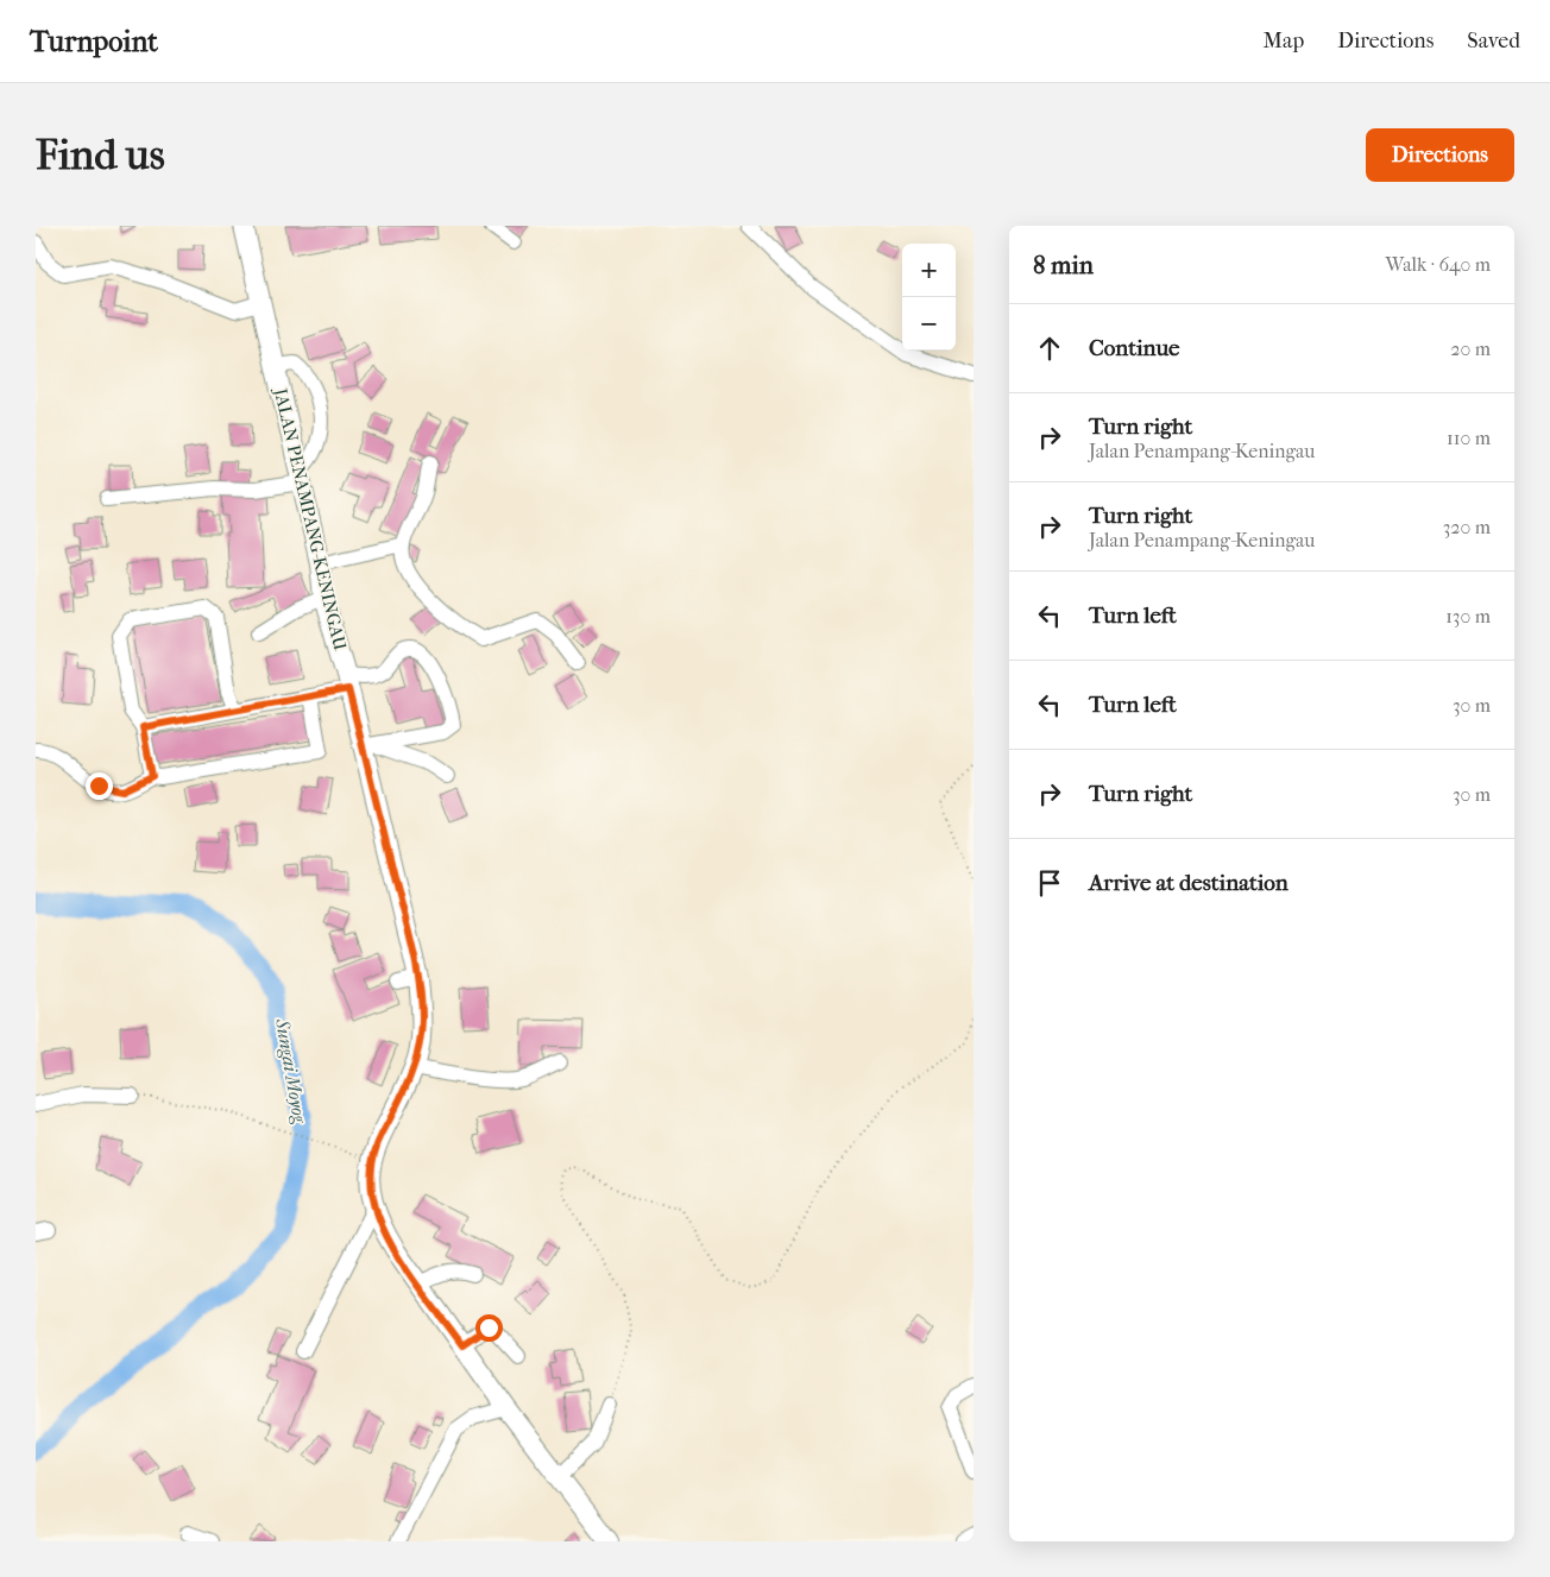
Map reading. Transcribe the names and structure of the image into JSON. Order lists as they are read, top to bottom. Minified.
{"streets":{"main road":["JALAN PENAMPANG-KENINGAU"]},"water":["Sungai Moyog"],"page":{"header":"Turnpoint","nav":["Map","Directions","Saved"],"buttons":"Directions","title":"Find us","heading":["8 min","Walk · 640 m"],"map_buttons":["+","−"],"list":[["Continue","20 m"],["Turn right","Jalan Penampang-Keningau","110 m"],["Turn right","Jalan Penampang-Keningau","320 m"],["Turn left","130 m"],["Turn left","30 m"],["Turn right","30 m"],"Arrive at destination"]}}
